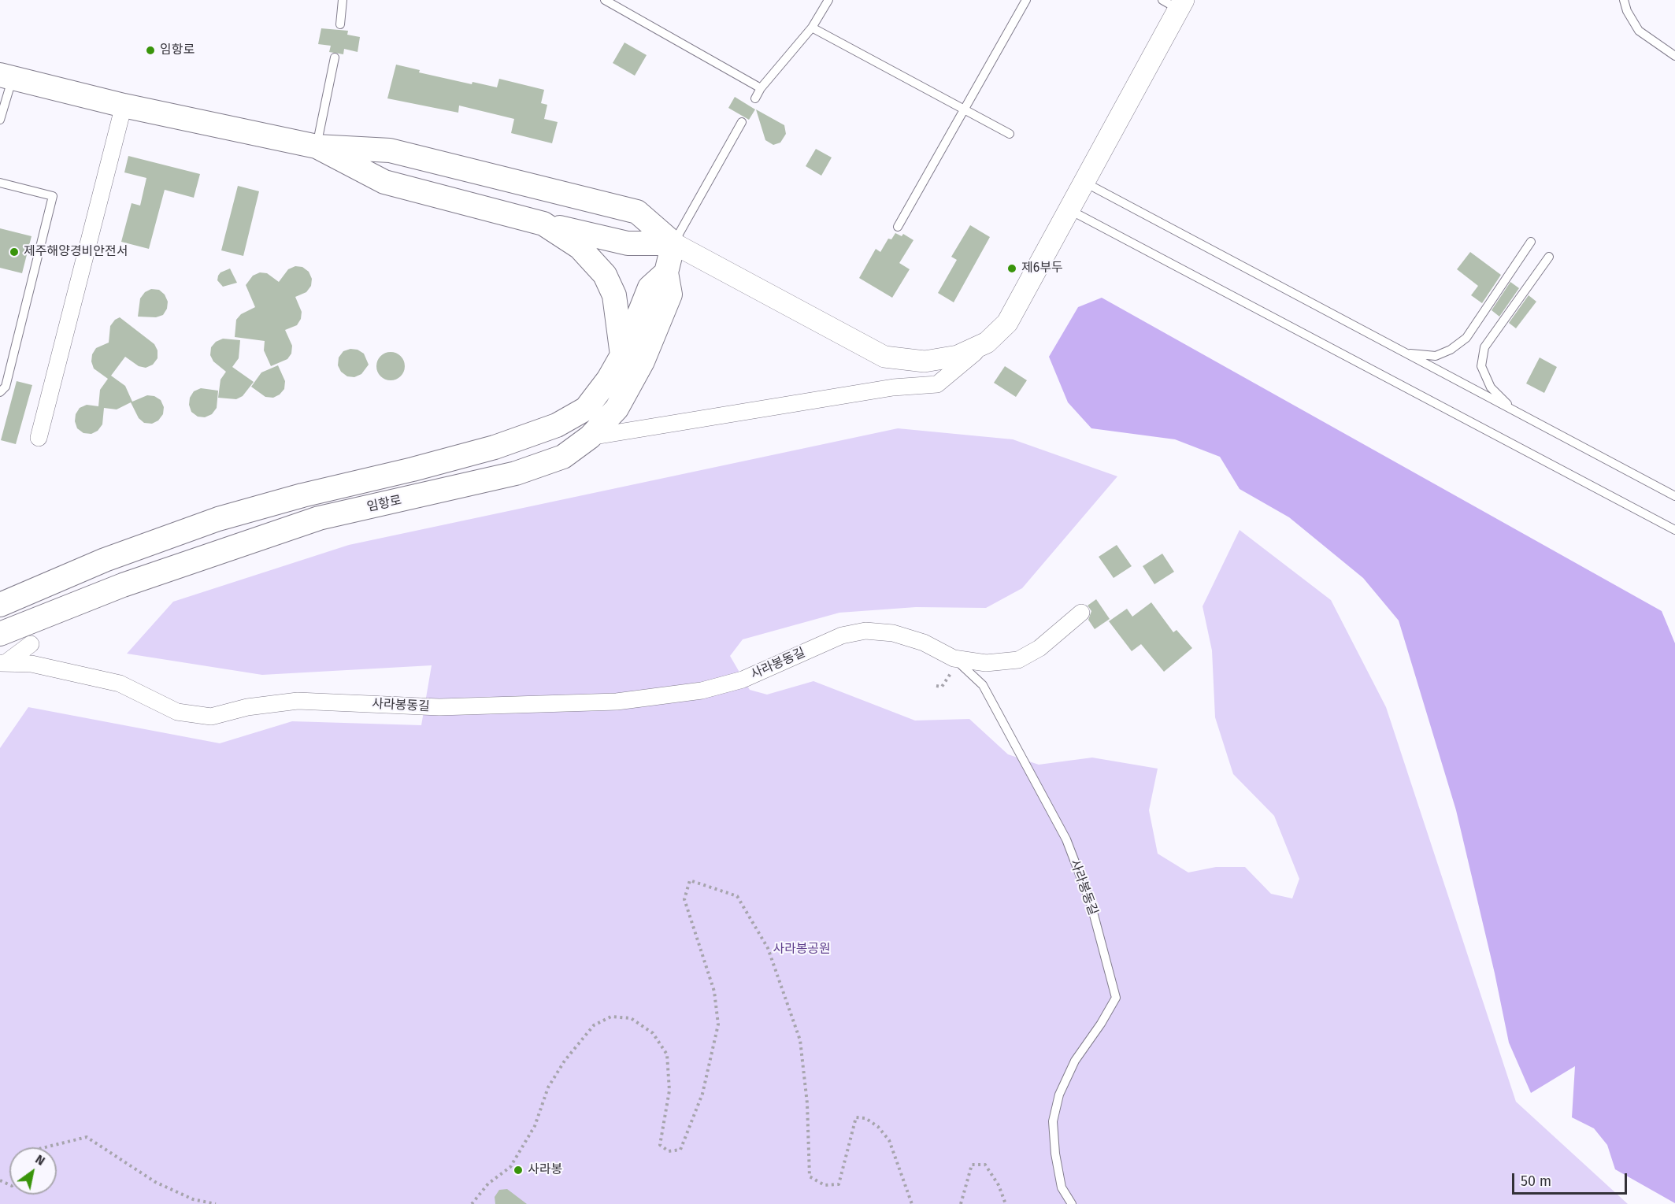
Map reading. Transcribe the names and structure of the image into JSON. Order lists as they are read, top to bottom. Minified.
{"streets":{"main road":["임항로"],"street":["사라봉동길"]},"parks":["사라봉공원"],"places":["임항로","제주해양경비안전서","제6부두","사라봉"],"scale_bar":"50 m","north":"top right"}
